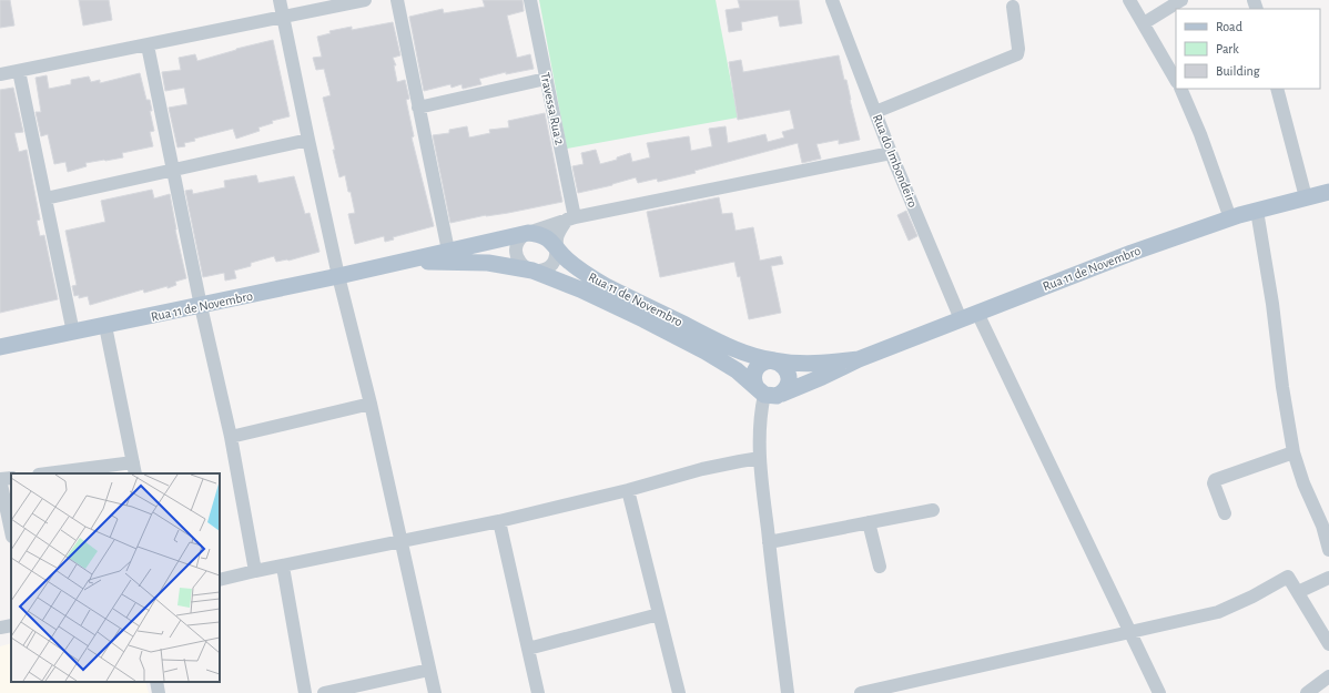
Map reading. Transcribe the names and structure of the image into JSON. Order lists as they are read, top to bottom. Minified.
{"streets":{"main road":["Rua 11 de Novembro"],"street":["Travessa Rua 2","Rua do Imbondeiro"]},"crossings":[["Rua do Imbondeiro","Rua 11 de Novembro"]],"legend":["Road","Park","Building"]}
